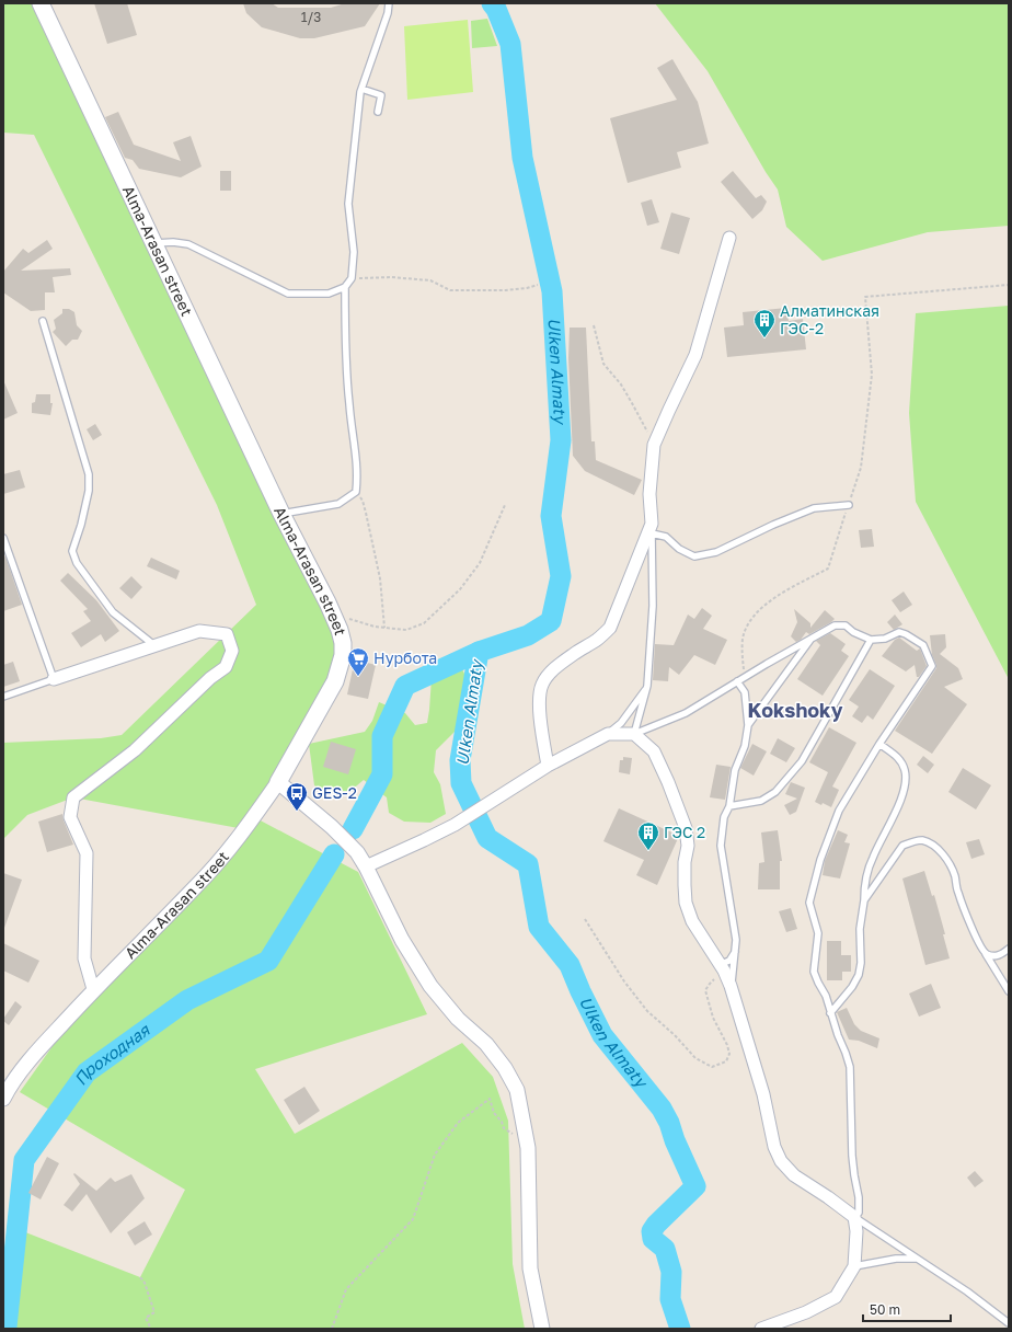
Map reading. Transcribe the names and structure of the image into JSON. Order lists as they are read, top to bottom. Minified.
{"streets":{"main road":["Alma-Arasan street"]},"districts":["Kokshoky"],"water":["Ulken Almaty","Проходная"],"places":{"building":["Алматинская ГЭС-2","ГЭС 2"],"supermarket":["Нурбота"],"bus stop":["GES-2"]},"house_numbers":["1/3"],"scale_bar":"50 m"}
